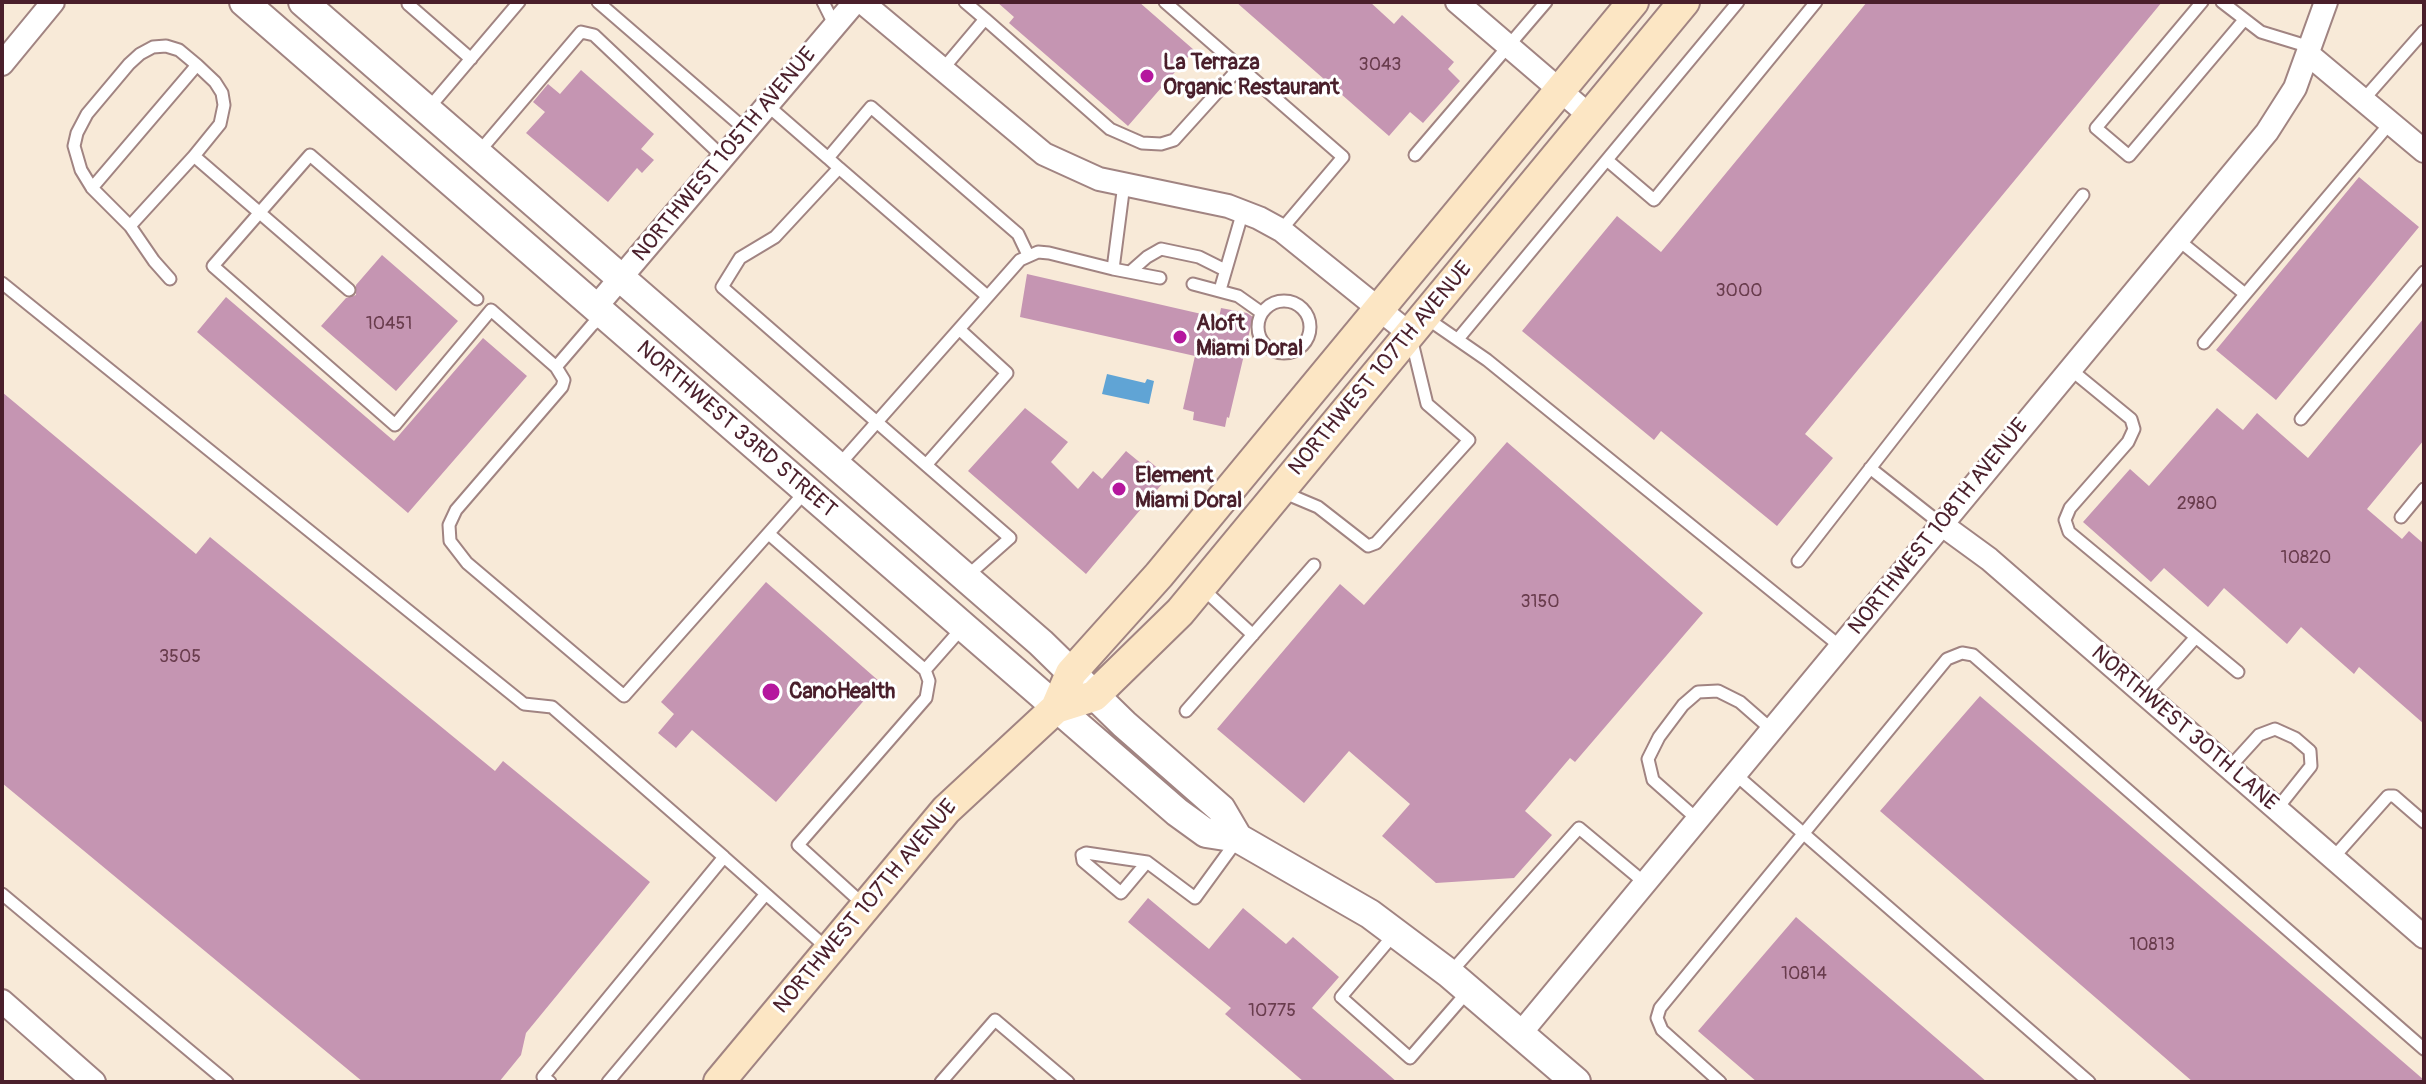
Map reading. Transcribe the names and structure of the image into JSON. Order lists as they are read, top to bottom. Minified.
{"streets":{"main road":["NORTHWEST 107TH AVENUE"],"street":["NORTHWEST 105TH AVENUE","NORTHWEST 33RD STREET","NORTHWEST 108TH AVENUE","NORTHWEST 30TH LANE"]},"crossings":[["NORTHWEST 105TH AVENUE","NORTHWEST 33RD STREET"],["NORTHWEST 107TH AVENUE","NORTHWEST 33RD STREET"],["NORTHWEST 33RD STREET","NORTHWEST 108TH AVENUE"],["NORTHWEST 108TH AVENUE","NORTHWEST 30TH LANE"]],"places":["La Terraza Organic Restaurant","Aloft Miami Doral","Element Miami Doral","CanoHealth"],"house_numbers":["3043","3000","10451","2980","10820","3150","3505","10813","10814","10775"]}
